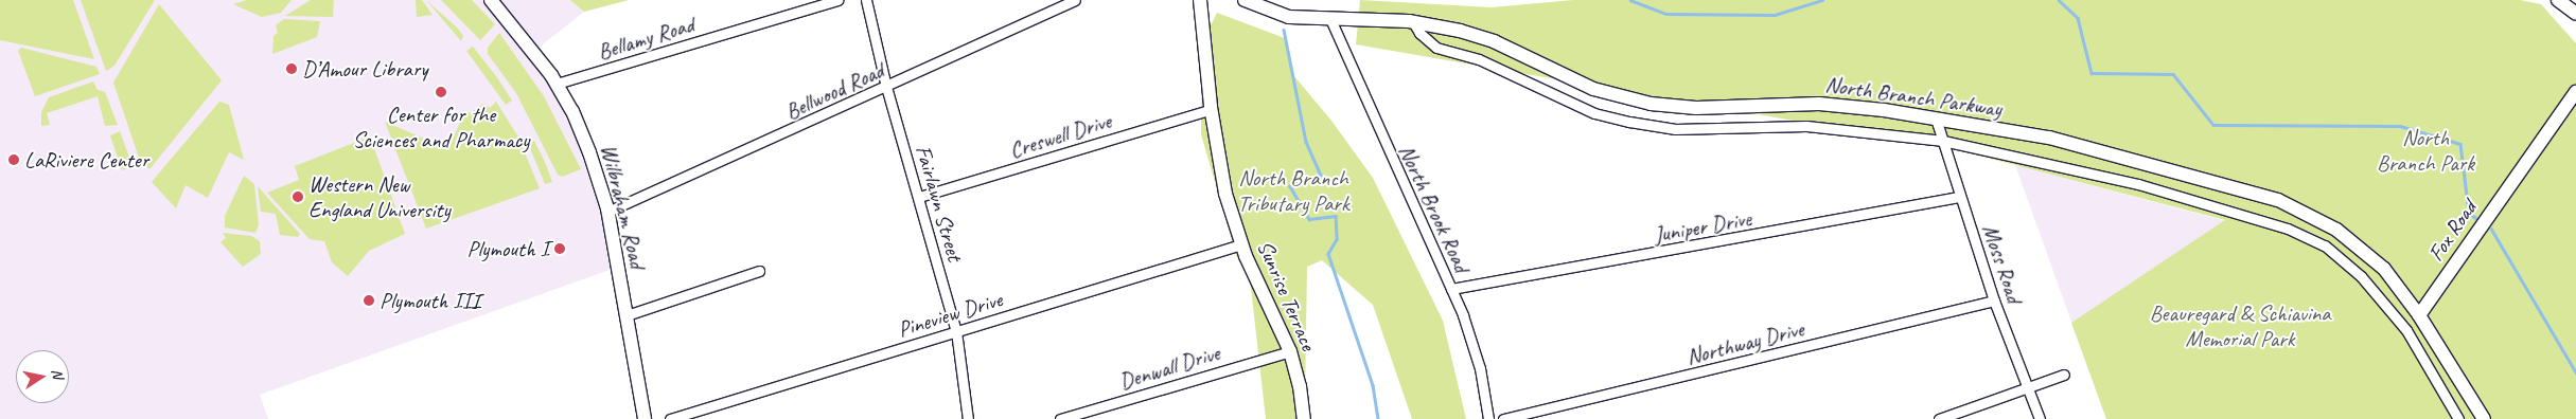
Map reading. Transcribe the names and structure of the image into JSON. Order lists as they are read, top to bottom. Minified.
{"streets":{"street":["Bellamy Road","Bellwood Road","North Branch Parkway","Creswell Drive","Fairlawn Street","Wilbraham Road","North Brook Road","Juniper Drive","Fox Road","Moss Road","Sunrise Terrace","Pineview Drive","Northway Drive","Denwall Drive"]},"crossings":[["Bellamy Road","Wilbraham Road"],["Bellwood Road","Fairlawn Street"],["Bellwood Road","Wilbraham Road"],["North Branch Parkway","North Brook Road"],["North Branch Parkway","Fox Road"],["North Branch Parkway","Moss Road"],["Creswell Drive","Fairlawn Street"],["Creswell Drive","Sunrise Terrace"],["Fairlawn Street","Pineview Drive"],["North Brook Road","Juniper Drive"],["Juniper Drive","Moss Road"],["Moss Road","Northway Drive"],["Sunrise Terrace","Pineview Drive"],["Sunrise Terrace","Denwall Drive"]],"parks":["North Branch Park","North Branch Tributary Park","Beauregard & Schiavina Memorial Park"],"places":["D’Amour Library","Center for the Sciences and Pharmacy","LaRiviere Center","Western New England University","Plymouth I","Plymouth III"],"north":"right"}
